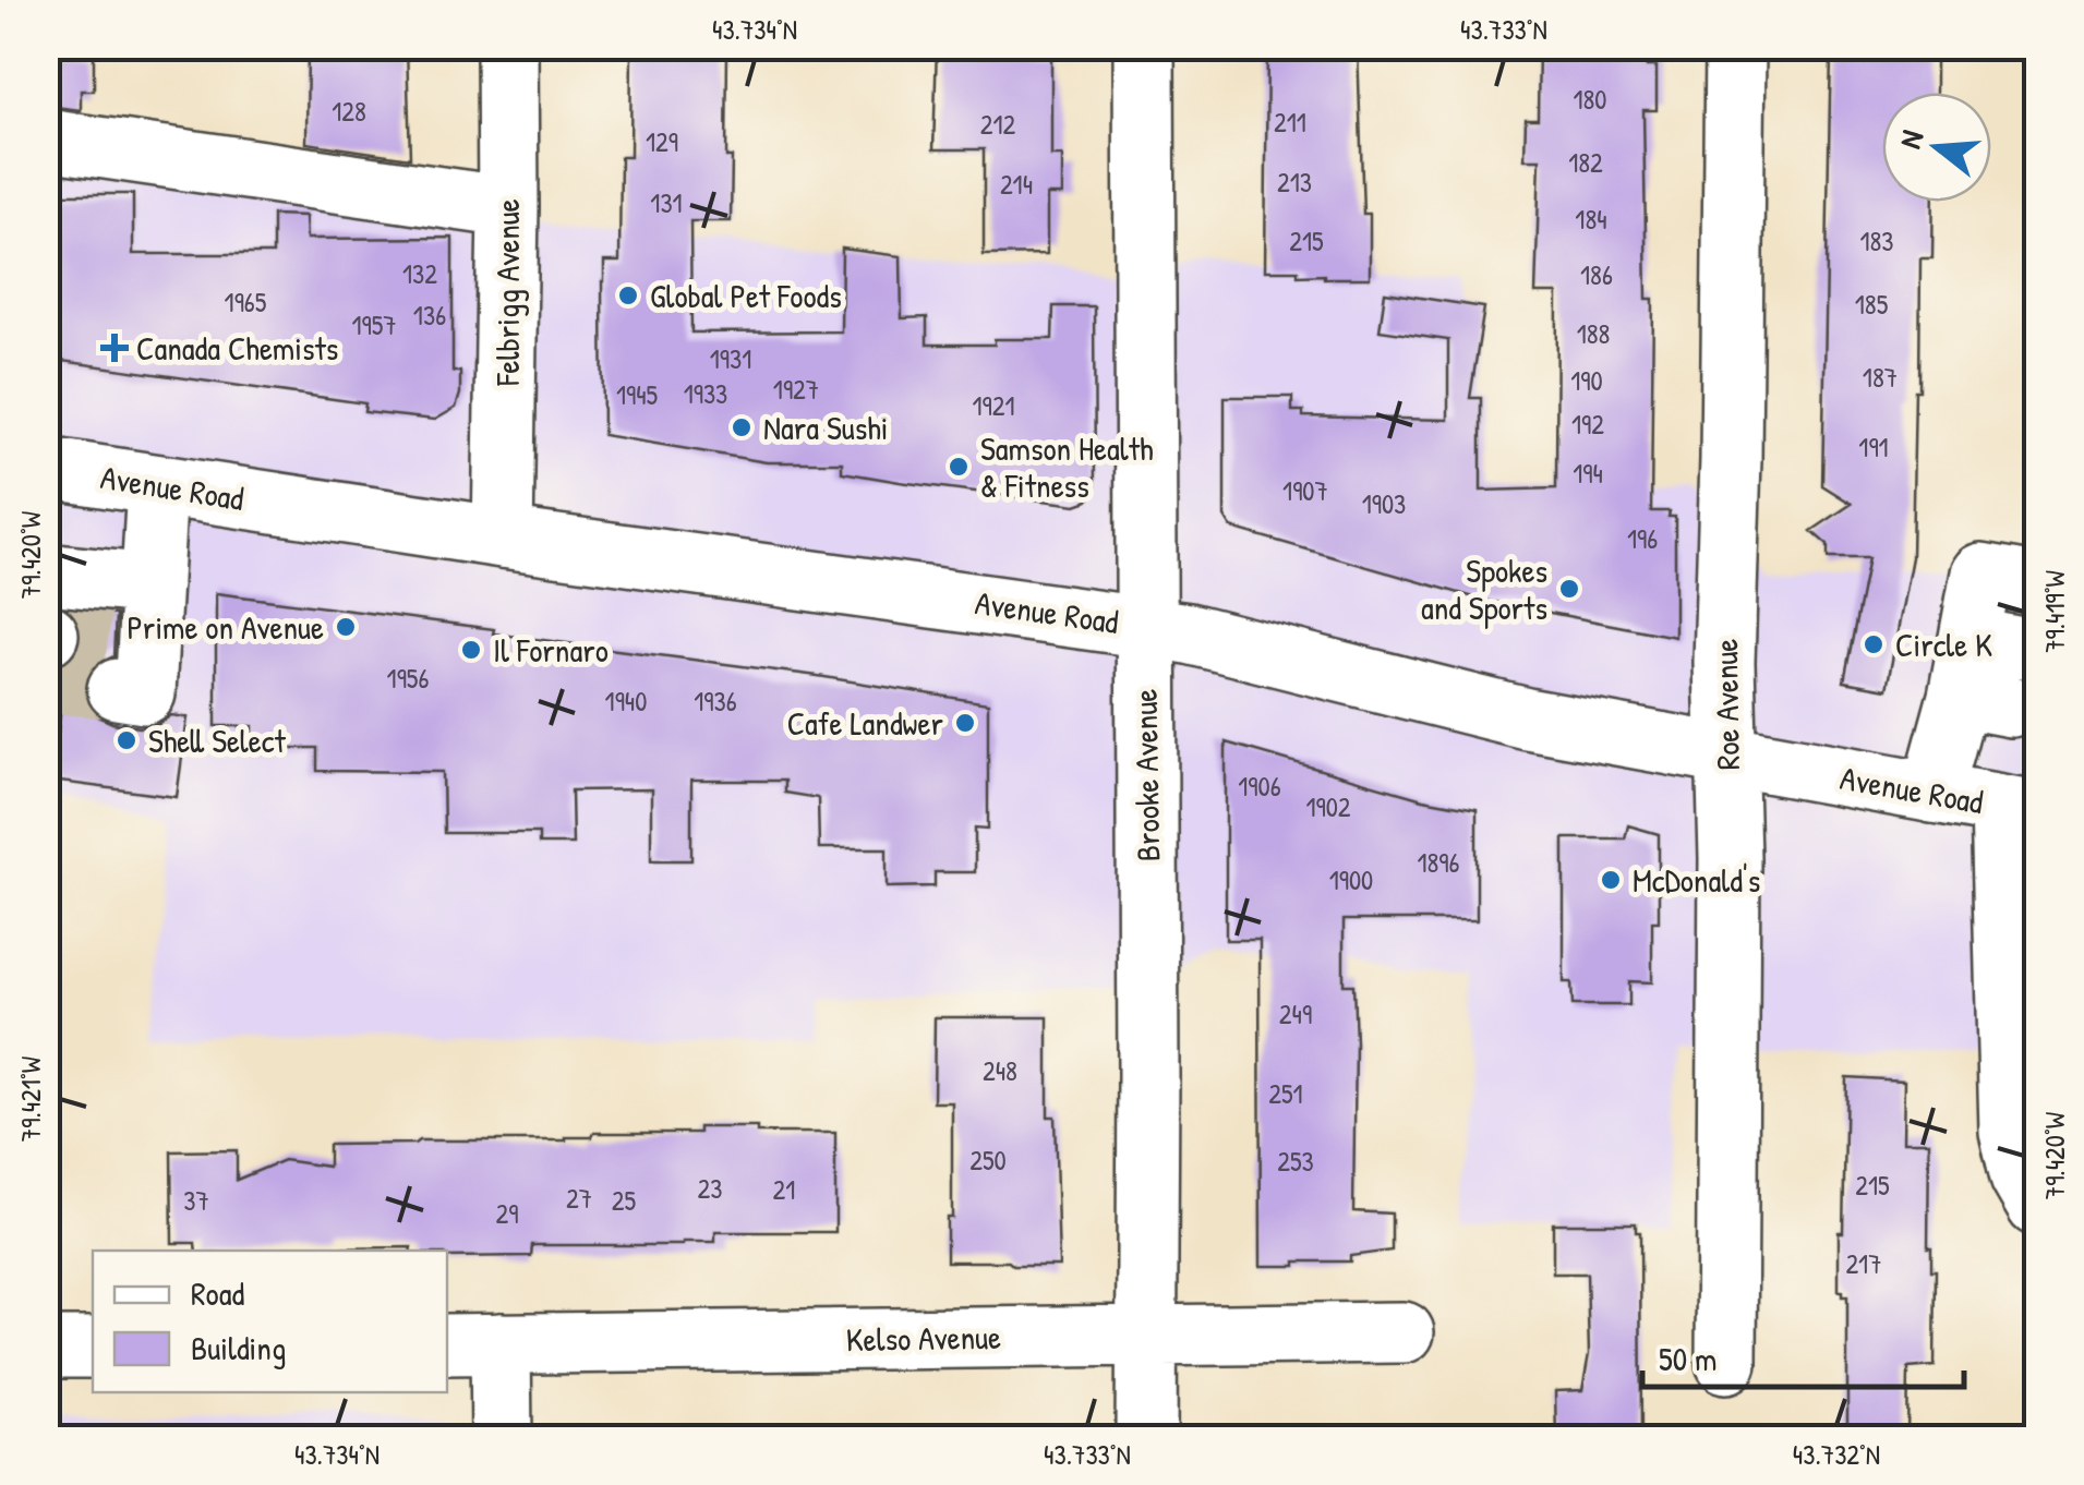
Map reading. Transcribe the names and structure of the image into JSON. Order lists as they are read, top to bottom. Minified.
{"streets":{"street":["Felbrigg Avenue","Avenue Road","Roe Avenue","Brooke Avenue","Kelso Avenue"]},"crossings":[["Felbrigg Avenue","Avenue Road"],["Avenue Road","Roe Avenue"],["Avenue Road","Brooke Avenue"],["Brooke Avenue","Kelso Avenue"]],"places":{"other":["Global Pet Foods","Nara Sushi","Samson Health & Fitness","Spokes and Sports","Prime on Avenue","Circle K","Il Fornaro","Cafe Landwer","Shell Select","McDonald's"],"health":["Canada Chemists"]},"house_numbers":["180","128","211","212","129","182","213","214","131","184","215","183","132","186","1965","185","136","1957","188","1931","187","190","1927","1933","1945","1921","192","191","194","1907","1903","196","1956","1940","1936","1906","1902","1896","1900","249","248","251","250","253","215","23","21","27","37","25","29","217"],"legend":["Road","Building"],"scale_bar":"50 m","north":"left","coordinates":["43.734°N","43.733°N","79.420°W","79.419°W","79.421°W","43.732°N"]}
